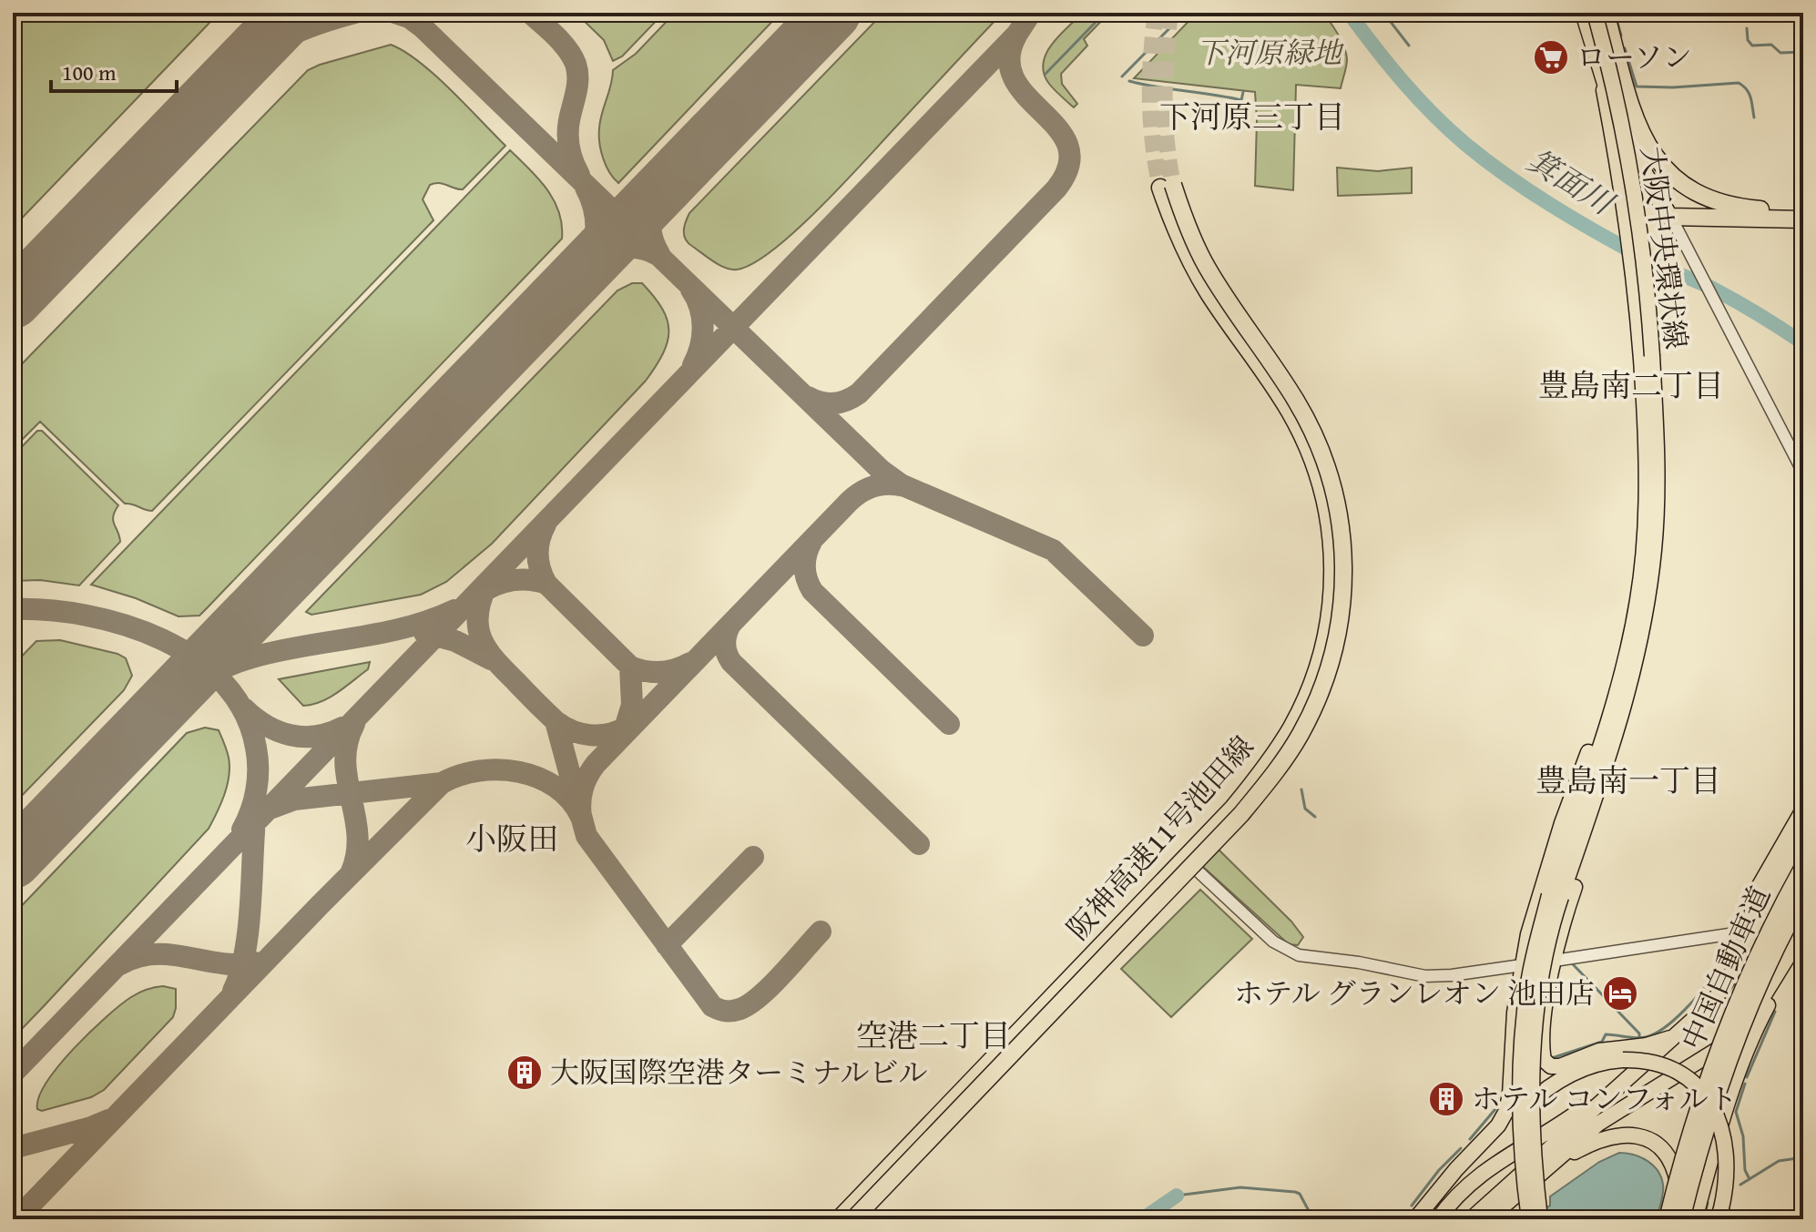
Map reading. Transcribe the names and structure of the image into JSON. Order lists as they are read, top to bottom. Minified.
{"streets":{"highway":["阪神高速11号池田線","中国自動車道"],"main road":["大阪中央環状線"]},"districts":["下河原三丁目","豊島南二丁目","豊島南一丁目","小阪田","空港二丁目"],"water":["箕面川"],"parks":["下河原緑地"],"places":{"supermarket":["ローソン"],"hotel":["ホテル グランレオン 池田店"],"building":["大阪国際空港ターミナルビル","ホテル コンフォルト"]},"scale_bar":"100 m"}
